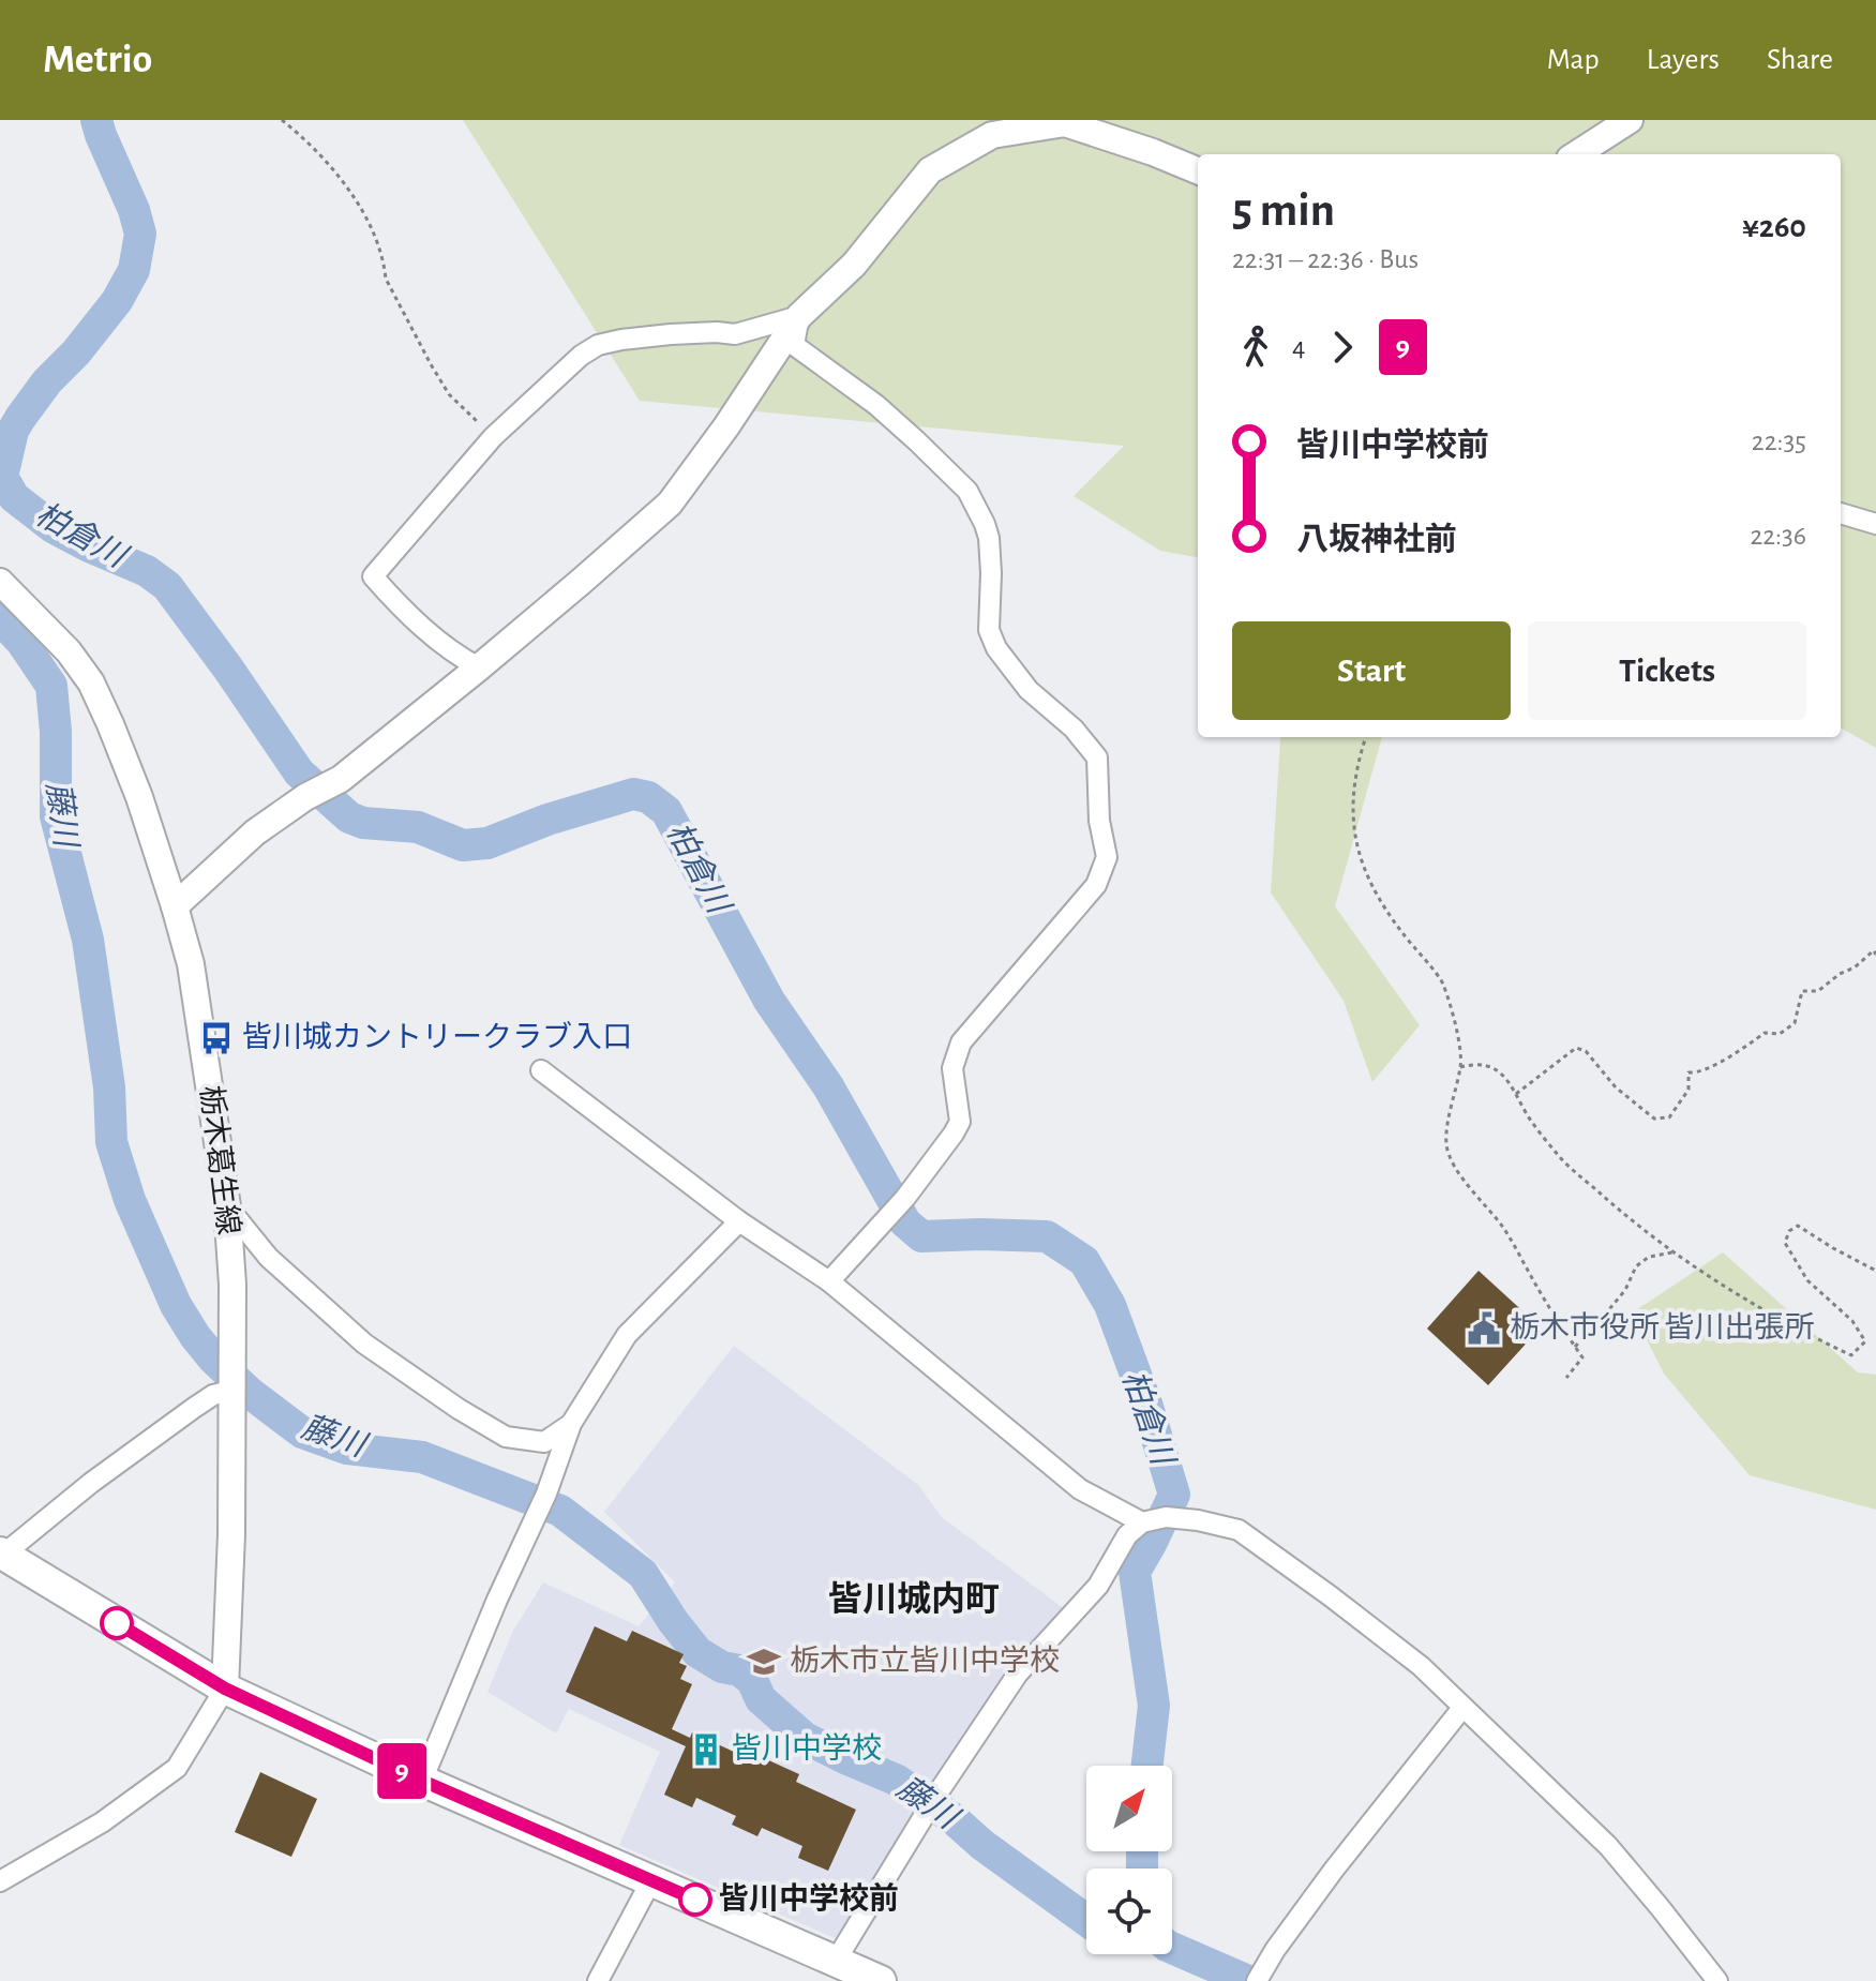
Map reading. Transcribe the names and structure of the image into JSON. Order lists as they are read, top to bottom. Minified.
{"streets":{"street":["栃木葛生線"]},"districts":["皆川城内町"],"water":["柏倉川","藤川"],"places":{"bus stop":["皆川城カントリークラブ入口"],"public building":["栃木市役所 皆川出張所"],"school or university":["栃木市立皆川中学校"],"building":["皆川中学校"],"other":["皆川中学校前"]},"lines":["bus line 9"],"north":"top right","page":{"header":"Metrio","nav":["Map","Layers","Share"],"on_map":"9","heading":["5 min","22:31 – 22:36 · Bus","¥260"],"legs":["4","9"],"list":[{"name":"皆川中学校前","value":"22:35"},{"name":"八坂神社前","value":"22:36"}],"buttons":["Start","Tickets"]}}
